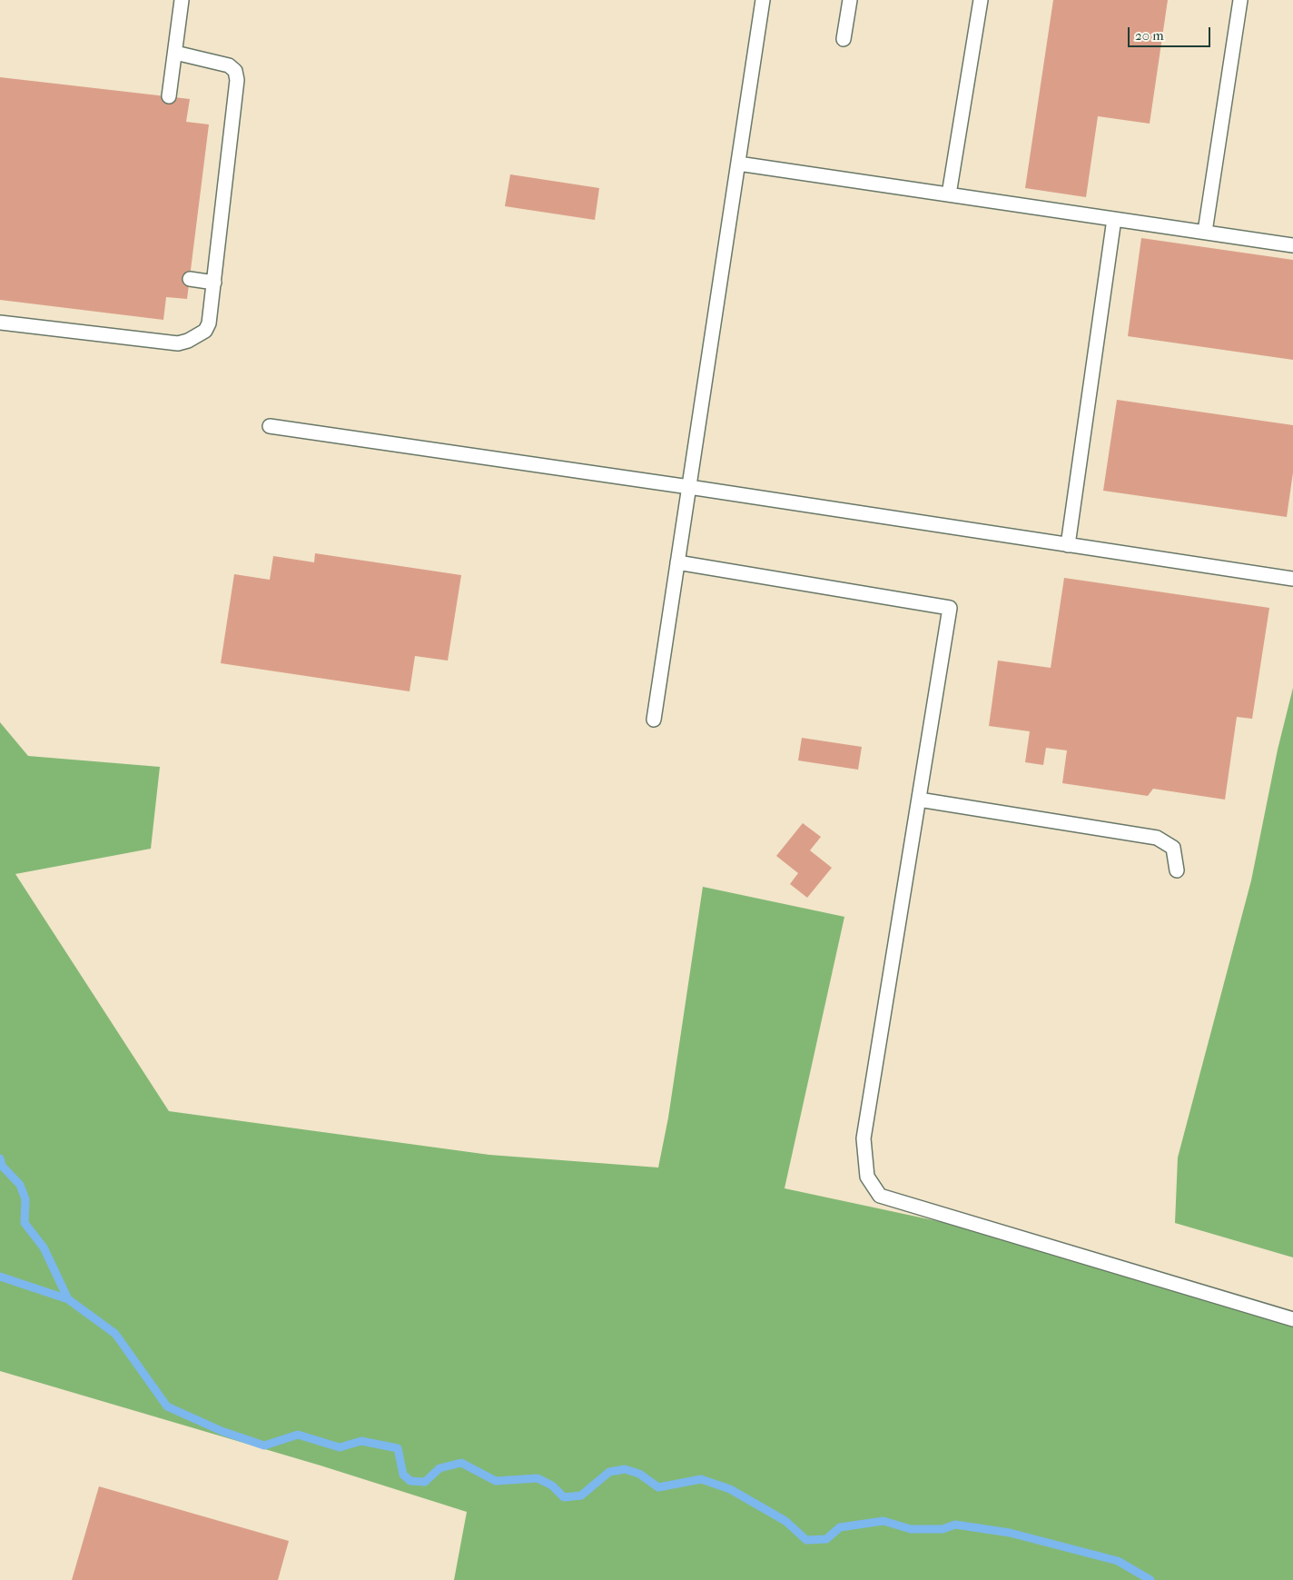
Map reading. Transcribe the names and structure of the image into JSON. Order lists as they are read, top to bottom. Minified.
{"scale_bar":"20 m"}
